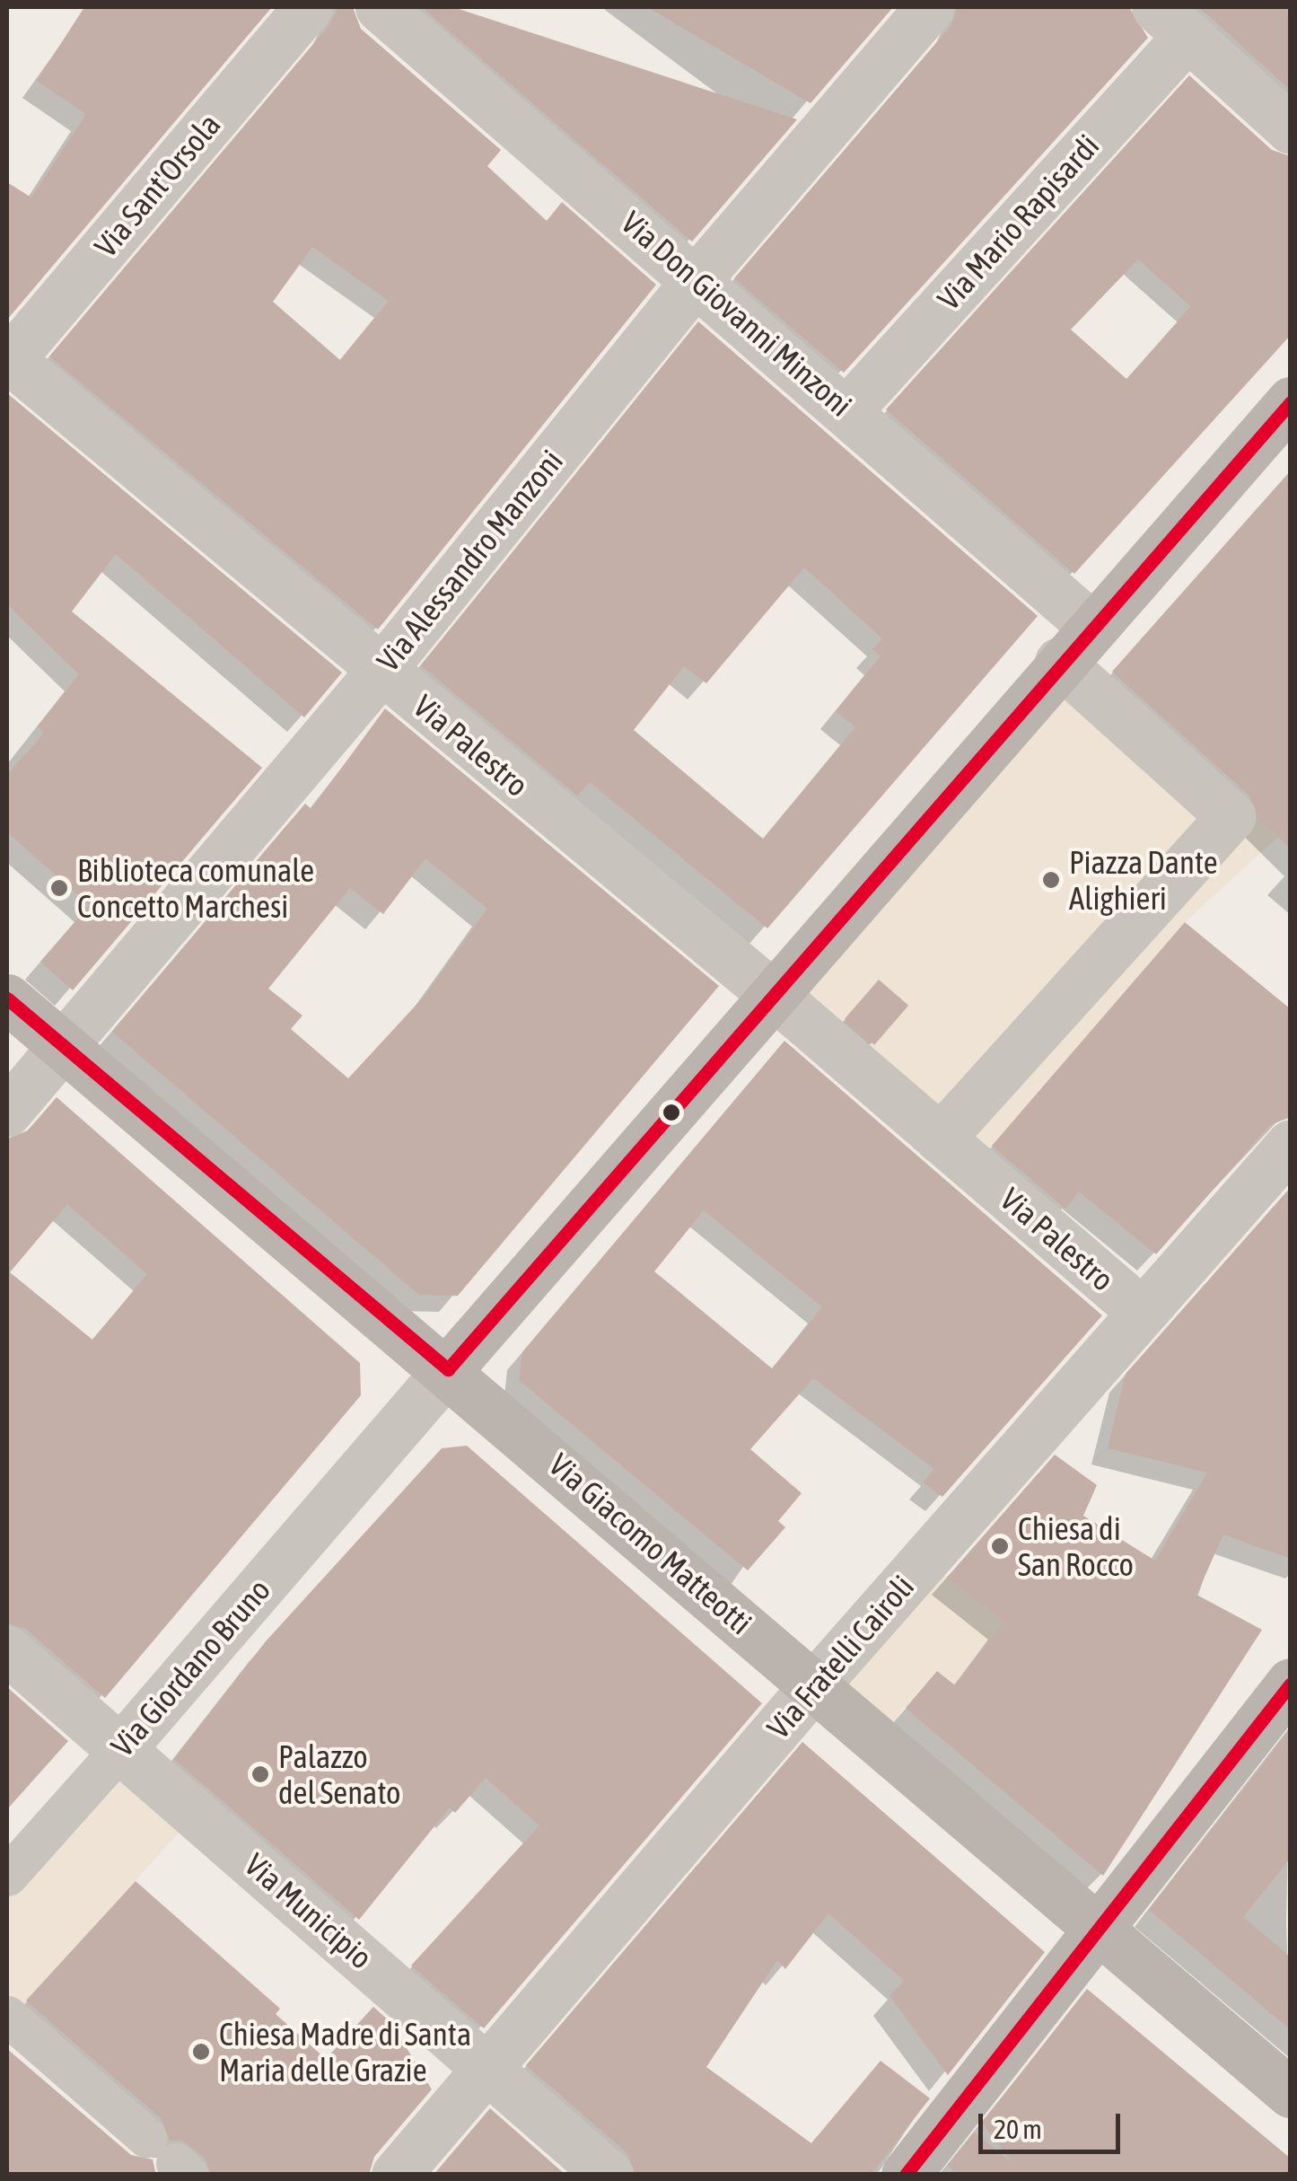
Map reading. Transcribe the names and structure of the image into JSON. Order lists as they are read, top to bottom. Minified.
{"streets":{"main road":["Via Giacomo Matteotti","Via Giordano Bruno"],"street":["Via Sant'Orsola","Via Mario Rapisardi","Via Don Giovanni Minzoni","Via Alessandro Manzoni","Via Palestro","Via Fratelli Cairoli","Via Municipio"]},"crossings":[["Via Sant'Orsola","Via Palestro"],["Via Mario Rapisardi","Via Don Giovanni Minzoni"],["Via Don Giovanni Minzoni","Via Alessandro Manzoni"],["Via Don Giovanni Minzoni","Via Giordano Bruno"],["Via Alessandro Manzoni","Via Palestro"],["Via Alessandro Manzoni","Via Giacomo Matteotti"],["Via Palestro","Via Fratelli Cairoli"],["Via Palestro","Via Giordano Bruno"],["Via Giacomo Matteotti","Via Fratelli Cairoli"],["Via Giacomo Matteotti","Via Giordano Bruno"],["Via Fratelli Cairoli","Via Municipio"],["Via Giordano Bruno","Via Municipio"]],"places":["Piazza Dante Alighieri","Biblioteca comunale Concetto Marchesi","Chiesa di San Rocco","Palazzo del Senato","Chiesa Madre di Santa Maria delle Grazie"],"scale_bar":"20 m"}
